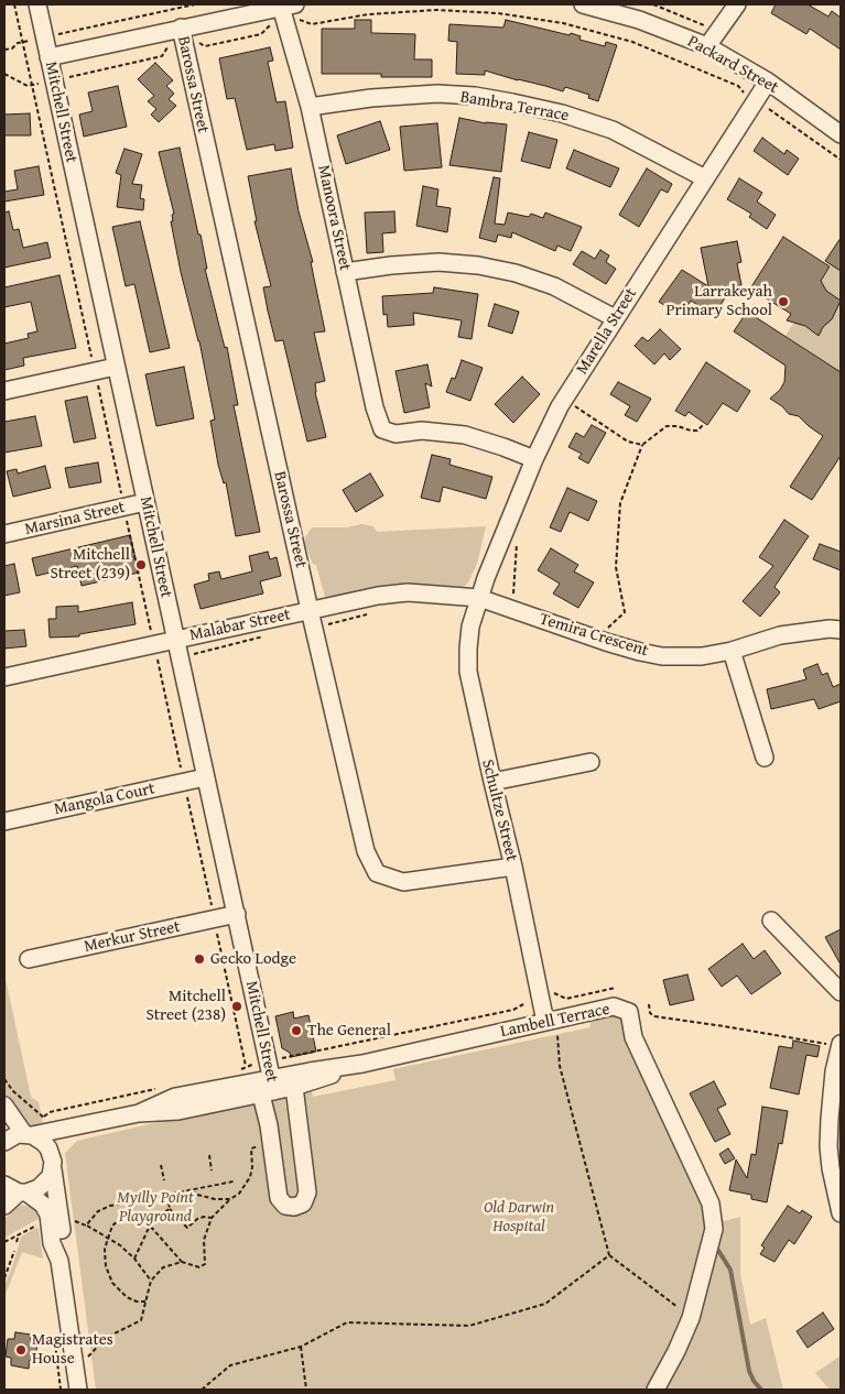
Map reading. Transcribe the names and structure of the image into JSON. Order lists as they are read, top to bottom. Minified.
{"streets":{"street":["Packard Street","Barossa Street","Bambra Terrace","Mitchell Street","Manoora Street","Marella Street","Marsina Street","Malabar Street","Temira Crescent","Mangola Court","Schultze Street","Merkur Street","Lambell Terrace"]},"crossings":[["Packard Street","Marella Street"],["Barossa Street","Malabar Street"],["Barossa Street","Schultze Street"],["Bambra Terrace","Manoora Street"],["Bambra Terrace","Marella Street"],["Mitchell Street","Marsina Street"],["Mitchell Street","Malabar Street"],["Mitchell Street","Mangola Court"],["Mitchell Street","Merkur Street"],["Mitchell Street","Lambell Terrace"],["Manoora Street","Marella Street"],["Marella Street","Malabar Street"],["Marella Street","Temira Crescent"],["Marella Street","Schultze Street"],["Malabar Street","Temira Crescent"],["Malabar Street","Schultze Street"],["Temira Crescent","Schultze Street"],["Schultze Street","Lambell Terrace"]],"parks":["Myilly Point Playground","Old Darwin Hospital"],"places":["Larrakeyah Primary School","Mitchell Street (239)","Gecko Lodge","Mitchell Street (238)","The General","Magistrates House"]}
